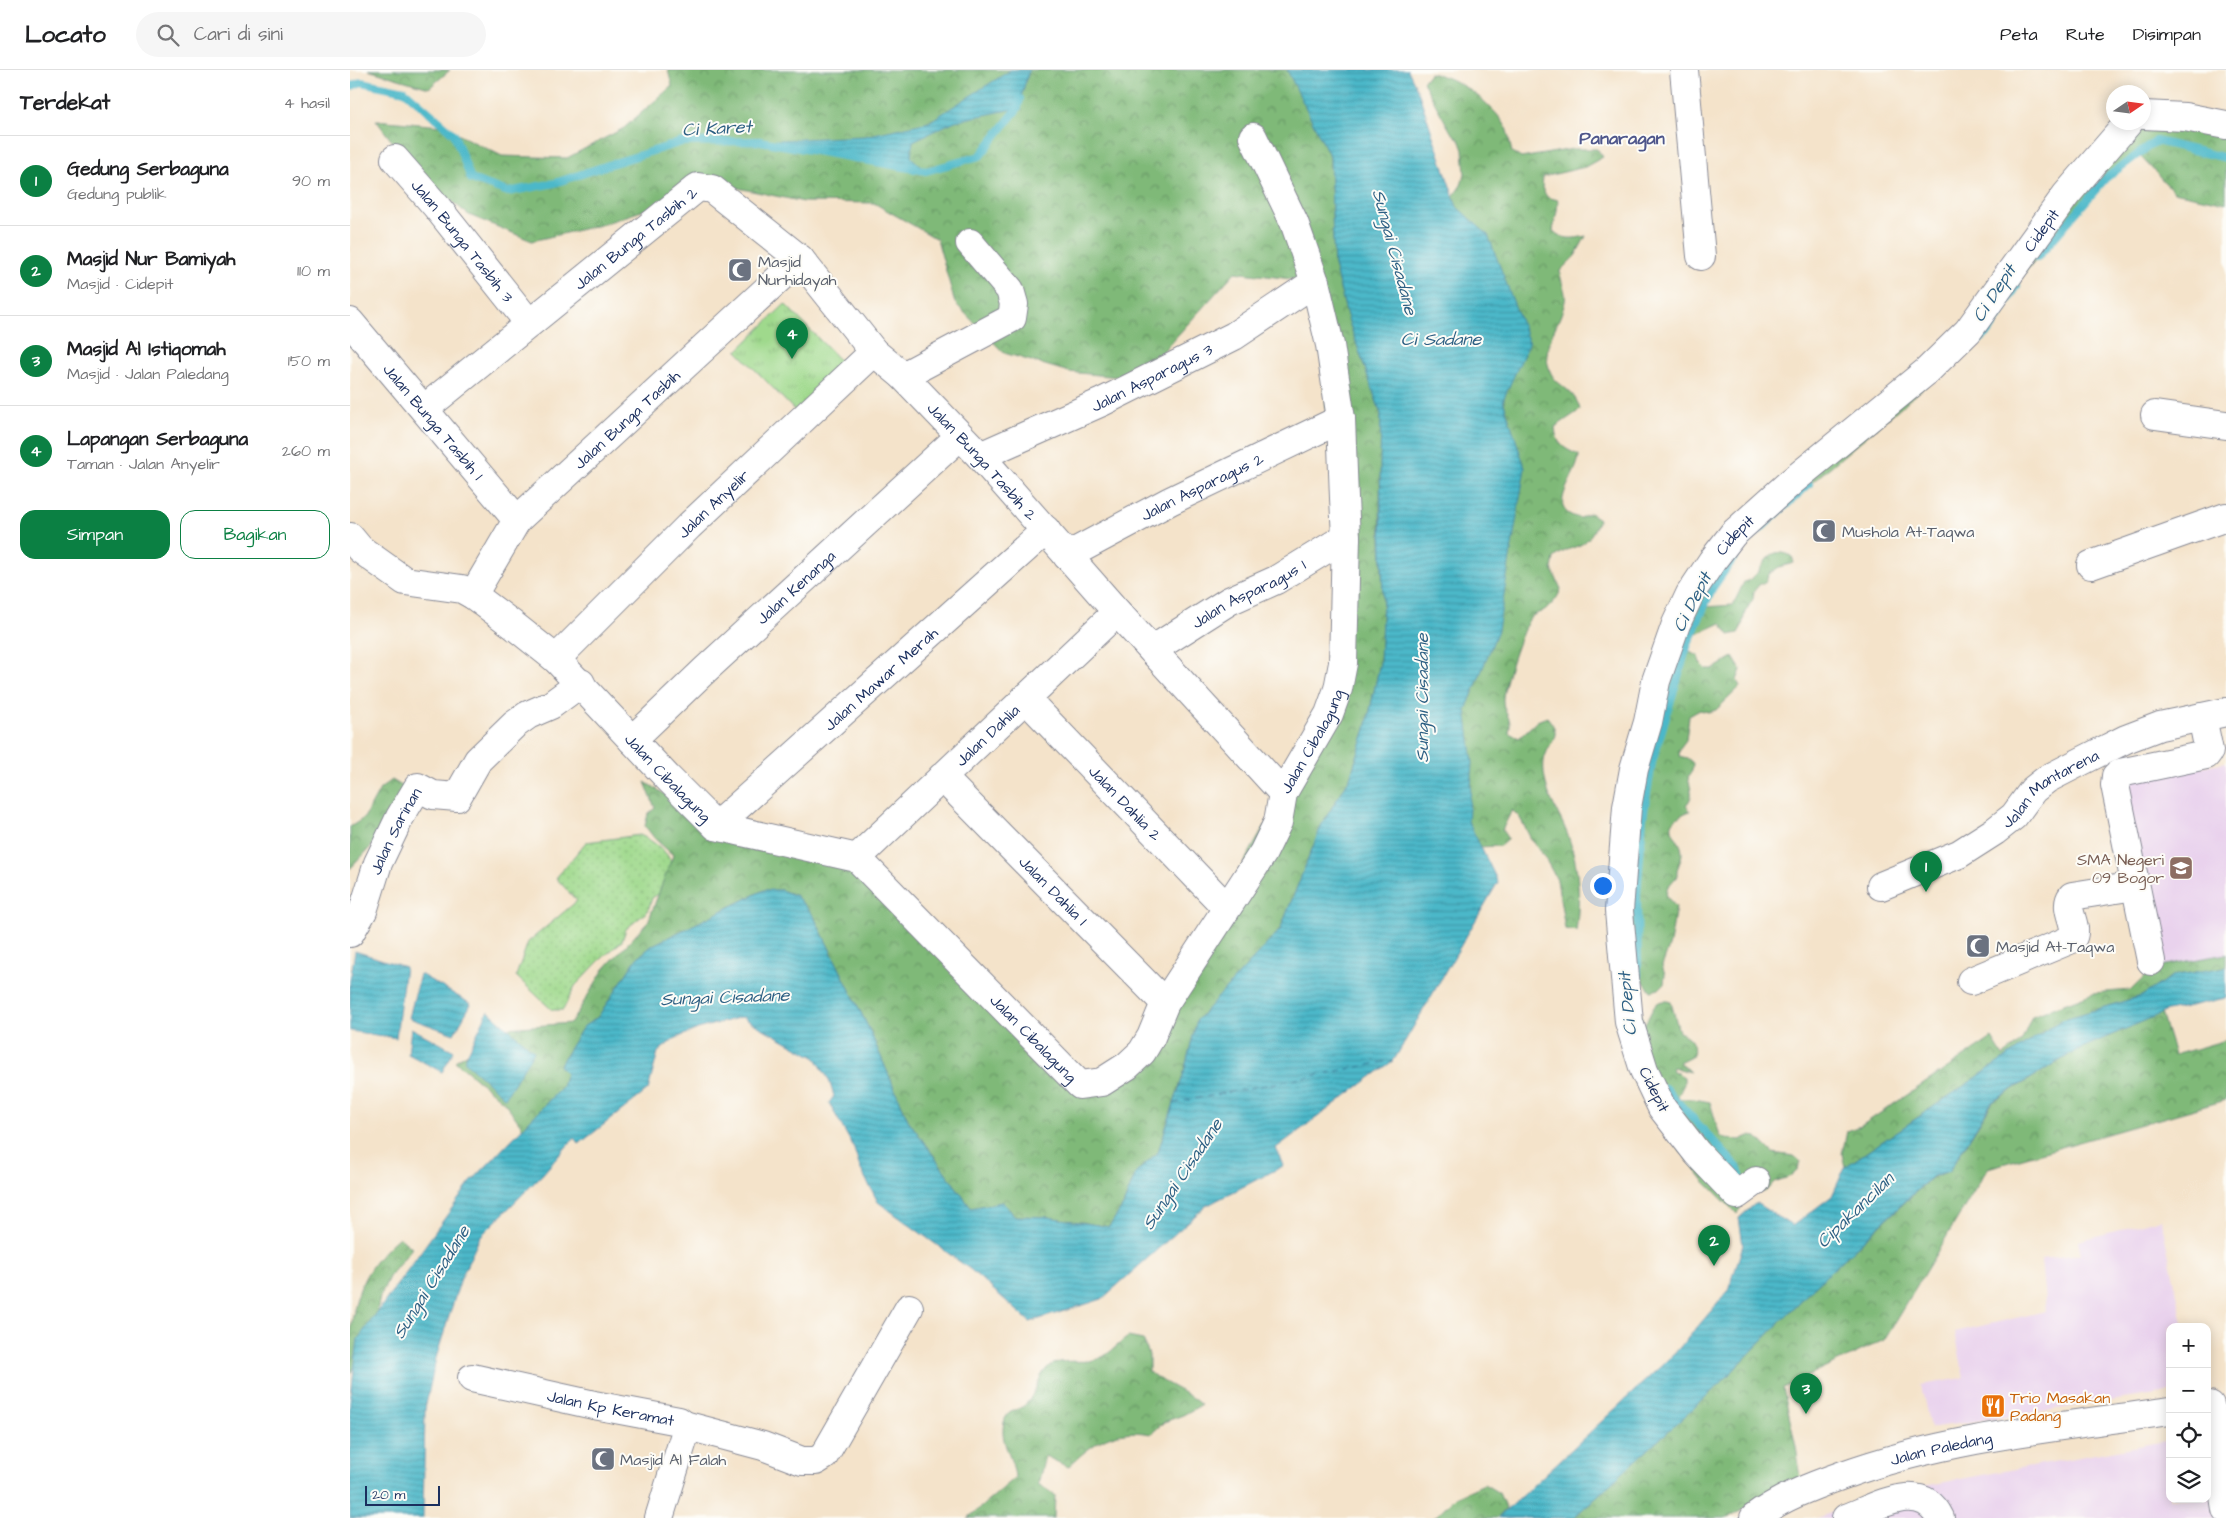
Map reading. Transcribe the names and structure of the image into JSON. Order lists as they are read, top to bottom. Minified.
{"streets":{"street":["Cidepit","Jalan Bunga Tasbih 2","Jalan Bunga Tasbih 3","Jalan Asparagus 3","Jalan Bunga Tasbih","Jalan Bunga Tasbih 1","Jalan Asparagus 2","Jalan Anyelir","Jalan Kenanga","Jalan Asparagus 1","Jalan Mawar Merah","Jalan Dahlia","Jalan Cibalagung","Jalan Mantarena","Jalan Dahlia 2","Jalan Sarinan","Jalan Dahlia 1","Jalan Kp Keramat","Jalan Paledang"]},"crossings":[["Jalan Bunga Tasbih 2","Jalan Bunga Tasbih 3"],["Jalan Bunga Tasbih 2","Jalan Asparagus 3"],["Jalan Bunga Tasbih 2","Jalan Bunga Tasbih"],["Jalan Bunga Tasbih 2","Jalan Bunga Tasbih 1"],["Jalan Bunga Tasbih 2","Jalan Asparagus 2"],["Jalan Bunga Tasbih 2","Jalan Anyelir"],["Jalan Bunga Tasbih 2","Jalan Kenanga"],["Jalan Bunga Tasbih 2","Jalan Asparagus 1"],["Jalan Bunga Tasbih 2","Jalan Mawar Merah"],["Jalan Bunga Tasbih 2","Jalan Dahlia"],["Jalan Bunga Tasbih 2","Jalan Cibalagung"],["Jalan Asparagus 3","Jalan Cibalagung"],["Jalan Bunga Tasbih","Jalan Bunga Tasbih 1"],["Jalan Bunga Tasbih","Jalan Cibalagung"],["Jalan Asparagus 2","Jalan Cibalagung"],["Jalan Anyelir","Jalan Cibalagung"],["Jalan Kenanga","Jalan Cibalagung"],["Jalan Asparagus 1","Jalan Cibalagung"],["Jalan Mawar Merah","Jalan Cibalagung"],["Jalan Dahlia","Jalan Cibalagung"],["Jalan Dahlia","Jalan Dahlia 2"],["Jalan Dahlia","Jalan Dahlia 1"],["Jalan Cibalagung","Jalan Dahlia 2"],["Jalan Cibalagung","Jalan Sarinan"],["Jalan Cibalagung","Jalan Dahlia 1"]],"districts":["Panaragan"],"water":["Ci Karet","Sungai Cisadane","Ci Depit","Ci Sadane","Cipakancilan"],"places":{"mosque":["Masjid Nurhidayah","Mushola At-Taqwa","Masjid At-Taqwa","Masjid Al Falah"],"school or university":["SMA Negeri 09 Bogor"],"restaurant":["Trio Masakan Padang"]},"scale_bar":"20 m","north":"right","page":{"header":"Locato","search":"Cari di sini","nav":["Peta","Rute","Disimpan"],"heading":["Terdekat","4 hasil"],"list":[{"mark":"1","name":"Gedung Serbaguna","note":"Gedung publik","value":"90 m"},{"mark":"2","name":"Masjid Nur Bamiyah","note":"Masjid · Cidepit","value":"110 m"},{"mark":"3","name":"Masjid Al Istiqomah","note":"Masjid · Jalan Paledang","value":"150 m"},{"mark":"4","name":"Lapangan Serbaguna","note":"Taman · Jalan Anyelir","value":"260 m"}],"pins":["4","1","2","3"],"buttons":["Simpan","Bagikan"],"map_buttons":["+","−"],"scale":"20 m"}}
